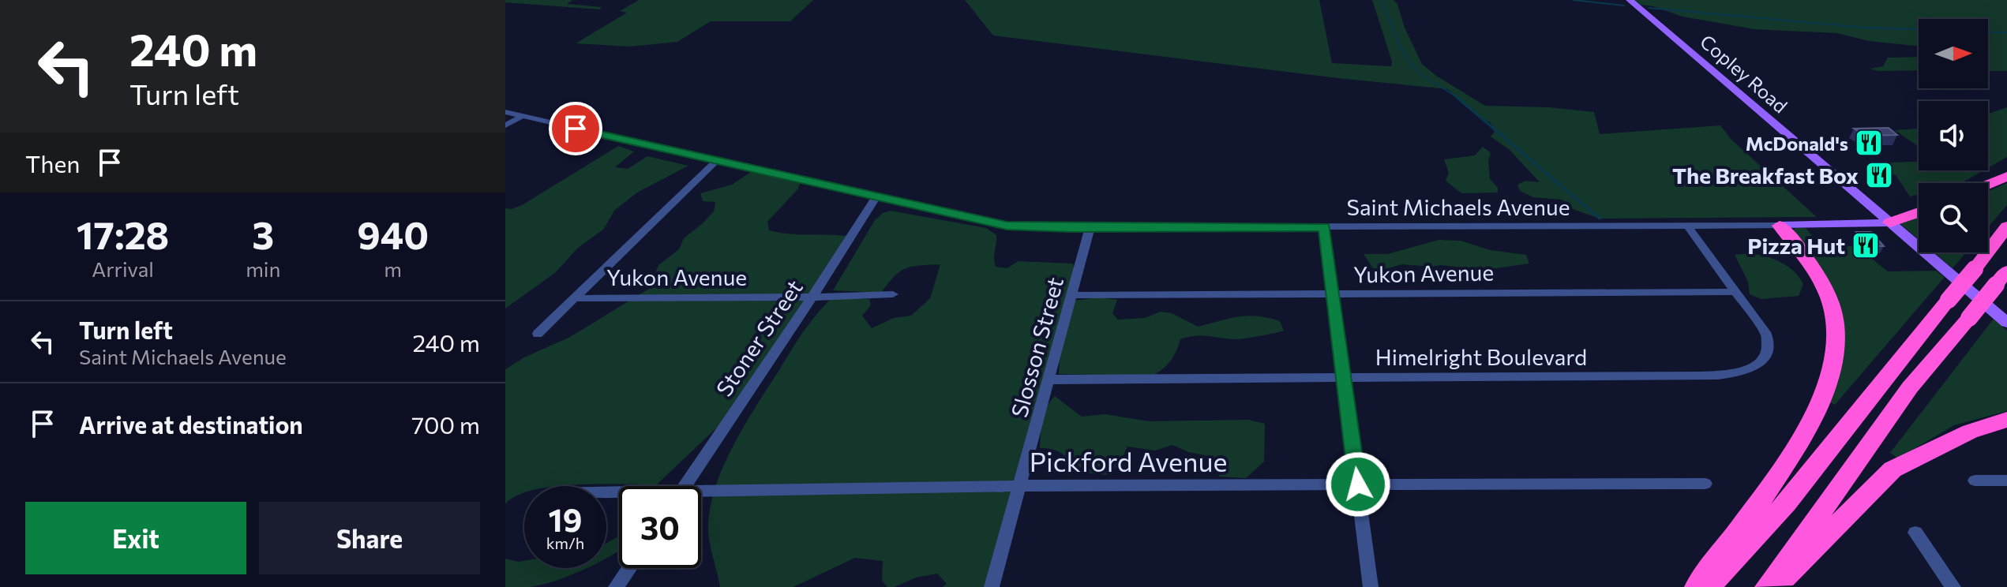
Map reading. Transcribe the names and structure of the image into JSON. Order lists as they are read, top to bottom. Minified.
{"streets":{"main road":["Copley Road"],"street":["Saint Michaels Avenue","Yukon Avenue","Stoner Street","Slosson Street","Himelright Boulevard","Pickford Avenue"]},"crossings":[["Saint Michaels Avenue","Stoner Street"],["Saint Michaels Avenue","Slosson Street"],["Yukon Avenue","Stoner Street"],["Yukon Avenue","Slosson Street"],["Yukon Avenue","Himelright Boulevard"],["Slosson Street","Himelright Boulevard"],["Slosson Street","Pickford Avenue"]],"places":{"restaurant":["McDonald's","The Breakfast Box","Pizza Hut"]},"north":"right","page":{"turn":["240 m","Turn left"],"then":"Then","eta":["17:28","Arrival","3","min","940","m"],"list":[{"name":"Turn left","note":"Saint Michaels Avenue","value":"240 m"},{"name":"Arrive at destination","value":"700 m"}],"speed":"19 km/h","limit":"30","buttons":["Exit","Share"]}}
